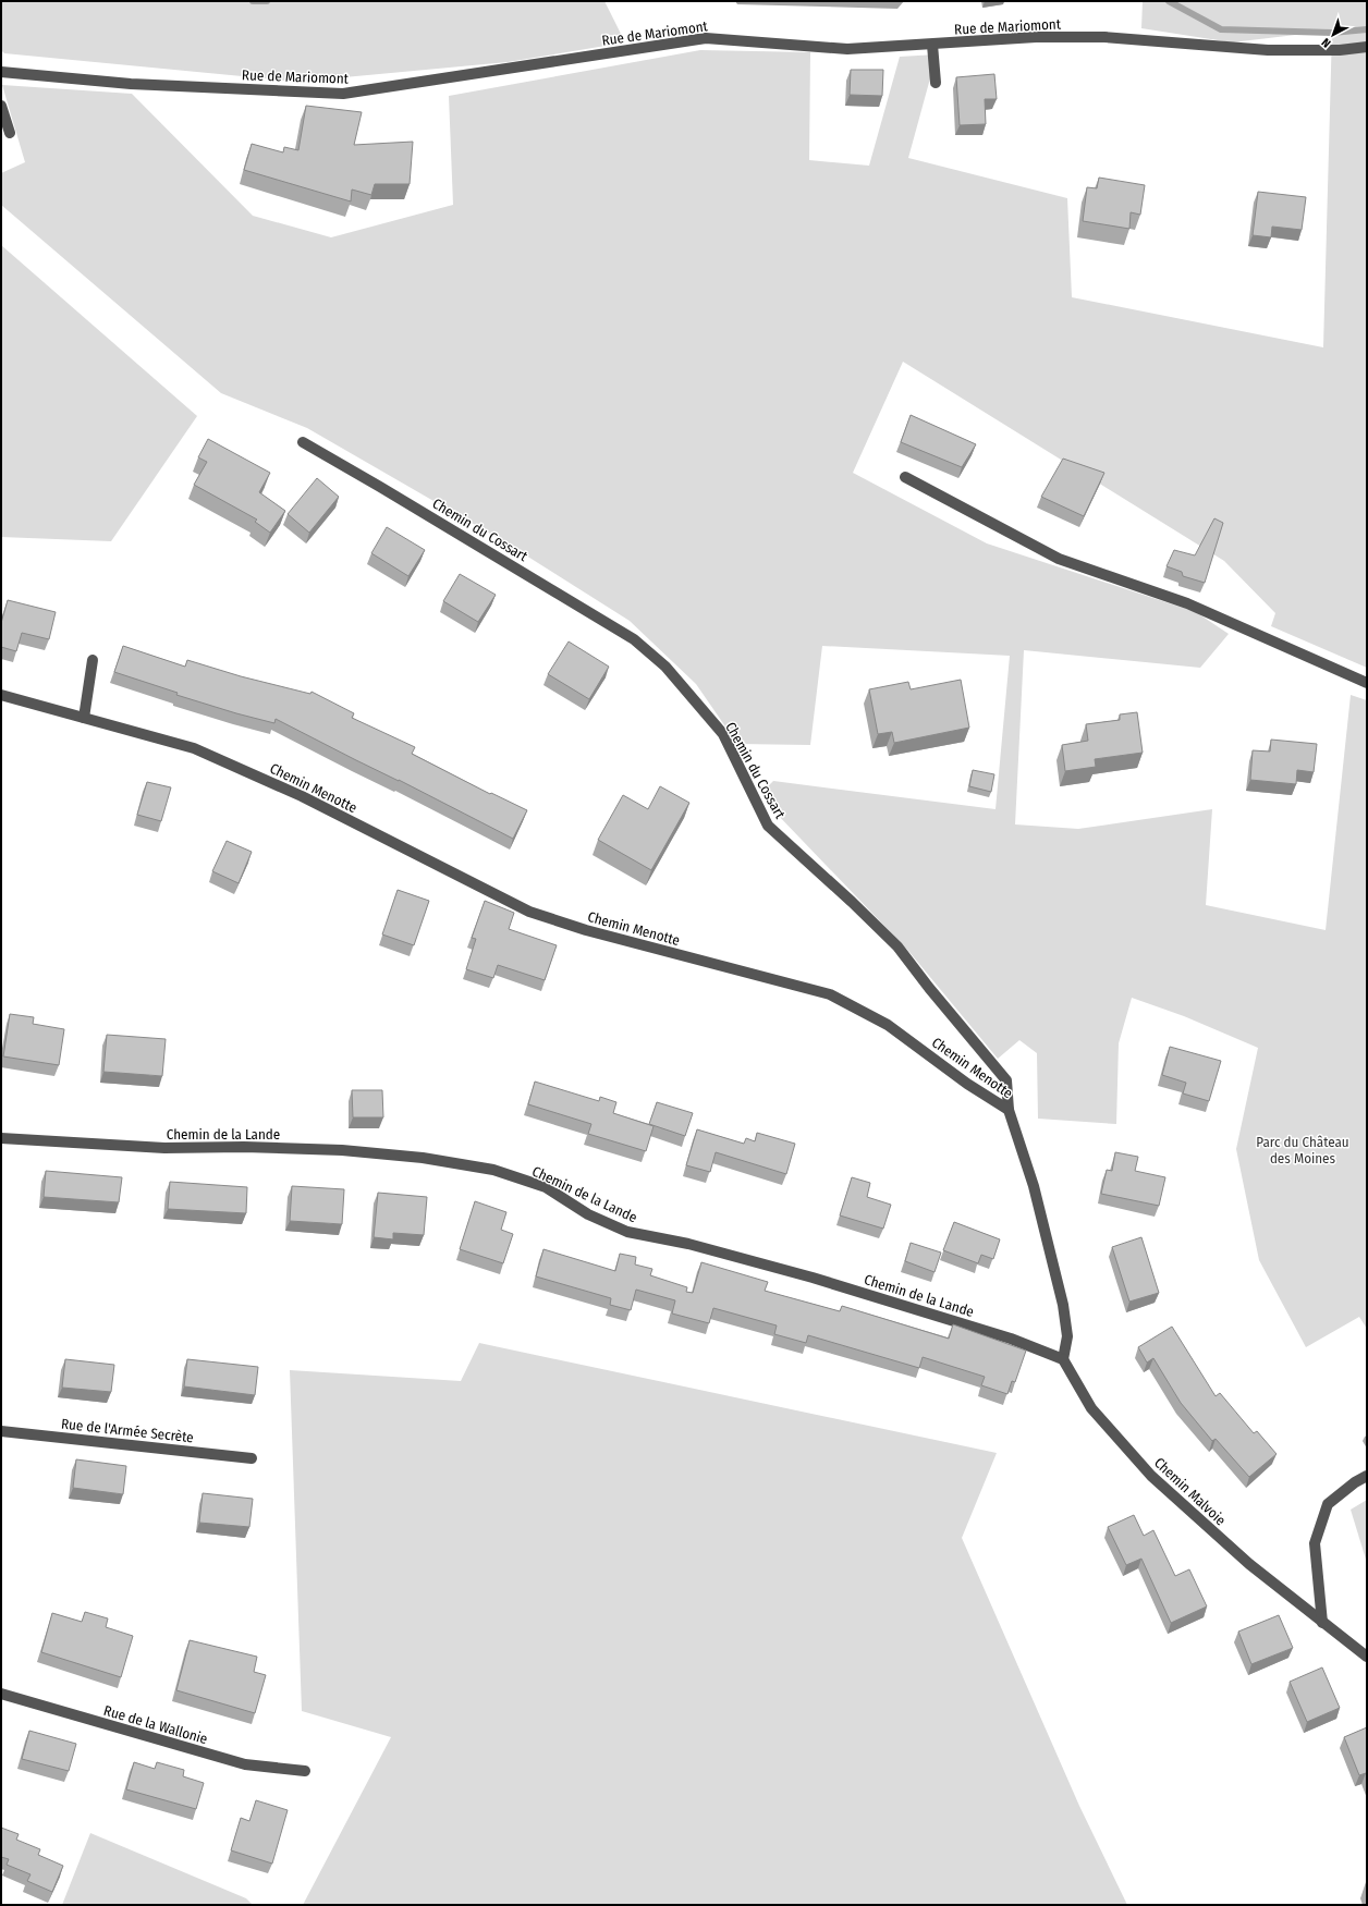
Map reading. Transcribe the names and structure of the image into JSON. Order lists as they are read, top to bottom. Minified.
{"streets":{"street":["Rue de Mariomont","Chemin du Cossart","Chemin Menotte","Chemin de la Lande","Rue de l'Armée Secrète","Chemin Malvoie","Rue de la Wallonie"]},"crossings":[["Chemin du Cossart","Chemin Menotte"],["Chemin Menotte","Chemin de la Lande"],["Chemin Menotte","Chemin Malvoie"],["Chemin de la Lande","Chemin Malvoie"]],"parks":["Parc du Château des Moines"],"north":"bottom left"}
